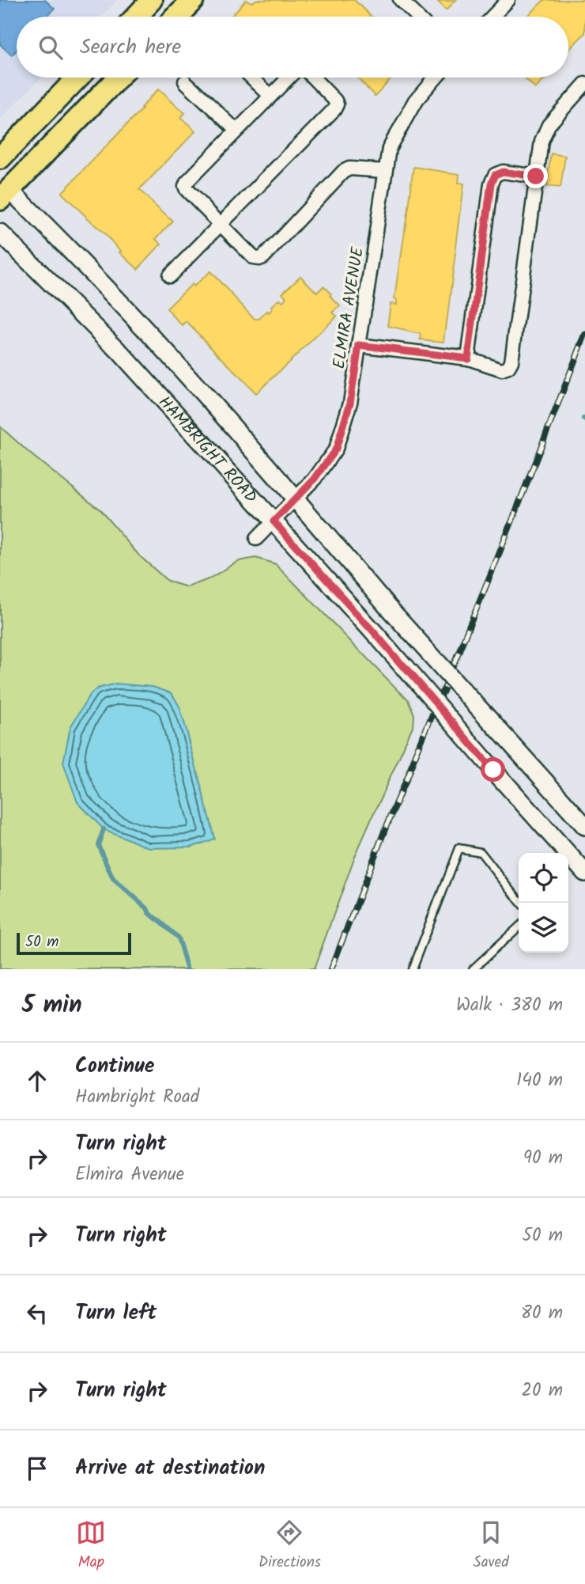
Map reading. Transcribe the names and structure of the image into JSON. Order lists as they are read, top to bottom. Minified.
{"streets":{"street":["ELMIRA AVENUE","HAMBRIGHT ROAD"]},"crossings":[["ELMIRA AVENUE","HAMBRIGHT ROAD"]],"scale_bar":"50 m","page":{"search":"Search here","scale":"50 m","heading":["5 min","Walk · 380 m"],"list":[["Continue","Hambright Road","140 m"],["Turn right","Elmira Avenue","90 m"],["Turn right","50 m"],["Turn left","80 m"],["Turn right","20 m"],"Arrive at destination"],"nav":["Map","Directions","Saved"]}}
